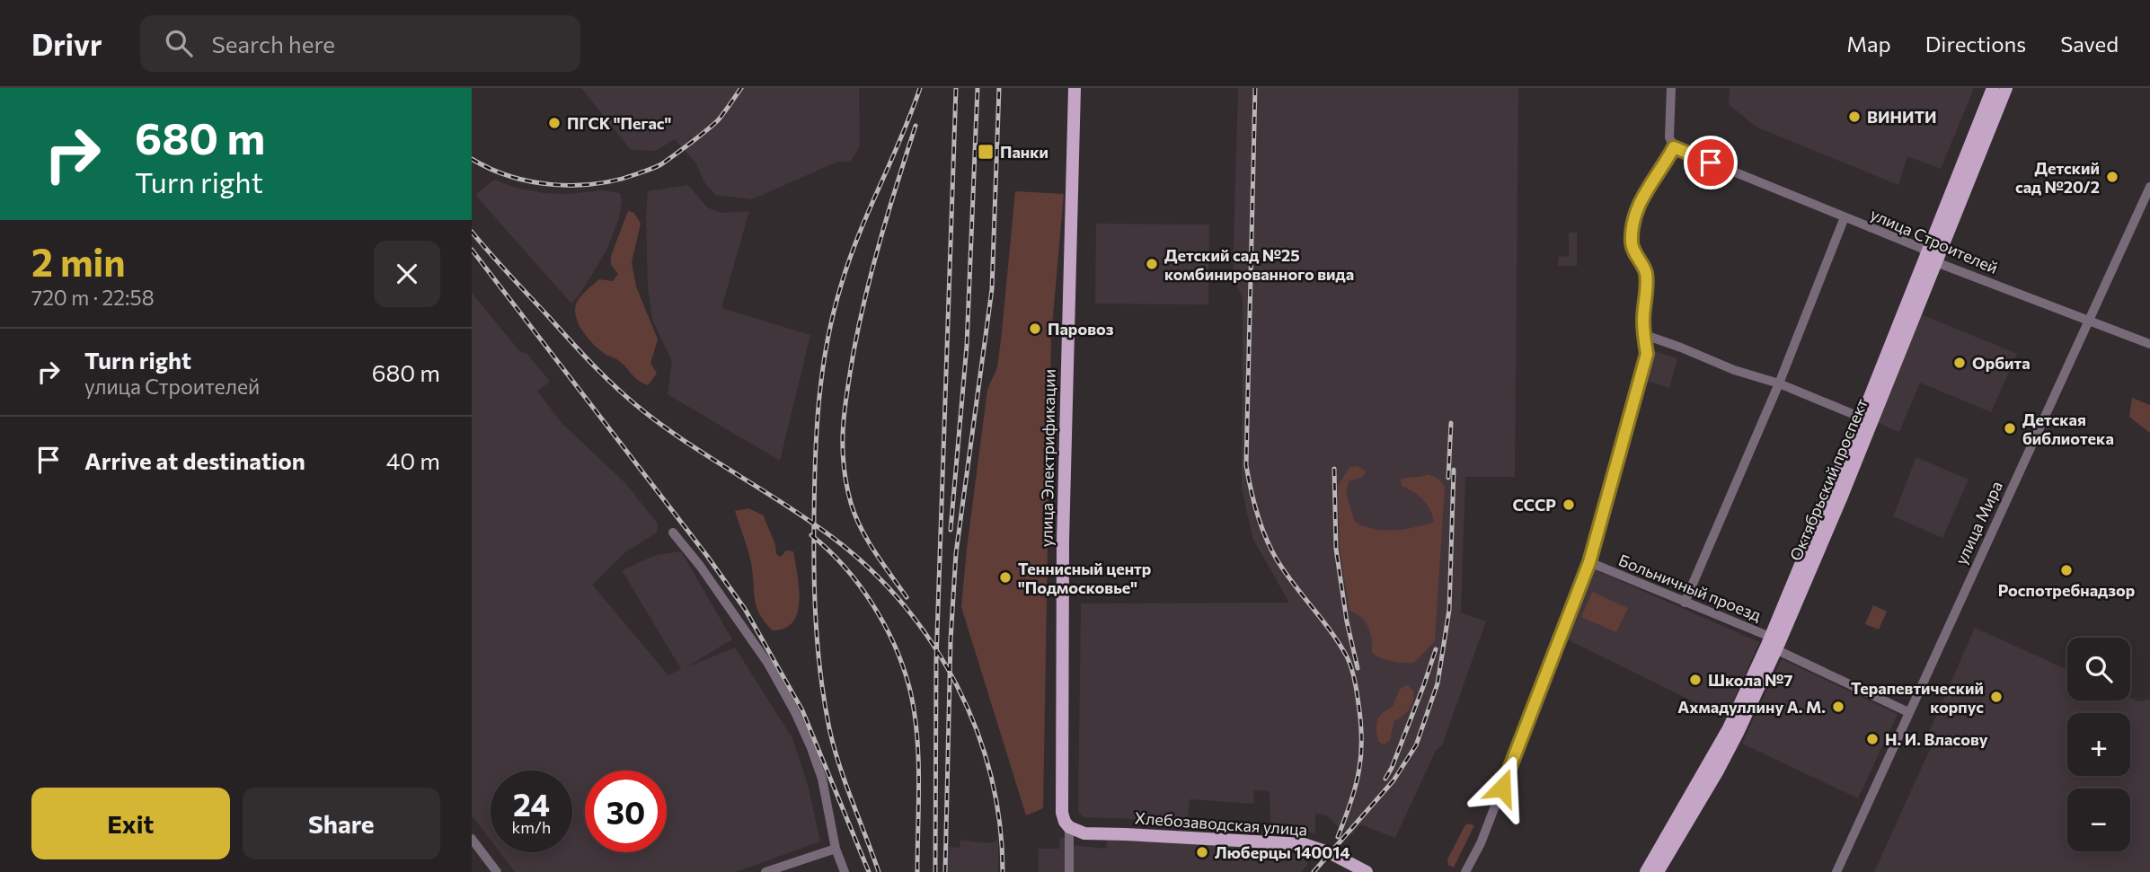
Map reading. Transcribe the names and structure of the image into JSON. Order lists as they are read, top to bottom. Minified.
{"streets":{"main road":["улица Электрификации","Октябрьский проспект","Хлебозаводская улица"],"street":["улица Строителей","улица Мира","Больничный проезд"]},"crossings":[["улица Строителей","Октябрьский проспект"],["улица Строителей","улица Мира"],["улица Электрификации","Хлебозаводская улица"],["Октябрьский проспект","Больничный проезд"],["улица Мира","Больничный проезд"]],"places":{"other":["ВИНИТИ","ПГСК \"Пегас\"","Детский сад №20/2","Детский сад №25 комбинированного вида","Паровоз","Орбита","Детская библиотека","СССР","Роспотребнадзор","Теннисный центр \"Подмосковье\"","Школа №7","Терапевтический корпус","Ахмадуллину А. М.","Н. И. Власову","Люберцы 140014"],"transit":["Панки"]},"page":{"header":"Drivr","search":"Search here","nav":["Map","Directions","Saved"],"turn":["680 m","Turn right"],"heading":["2 min","720 m · 22:58"],"list":[{"name":"Turn right","note":"улица Строителей","value":"680 m"},{"name":"Arrive at destination","value":"40 m"}],"map_buttons":["+","−"],"speed":"24 km/h","limit":"30","buttons":["Exit","Share"]}}
